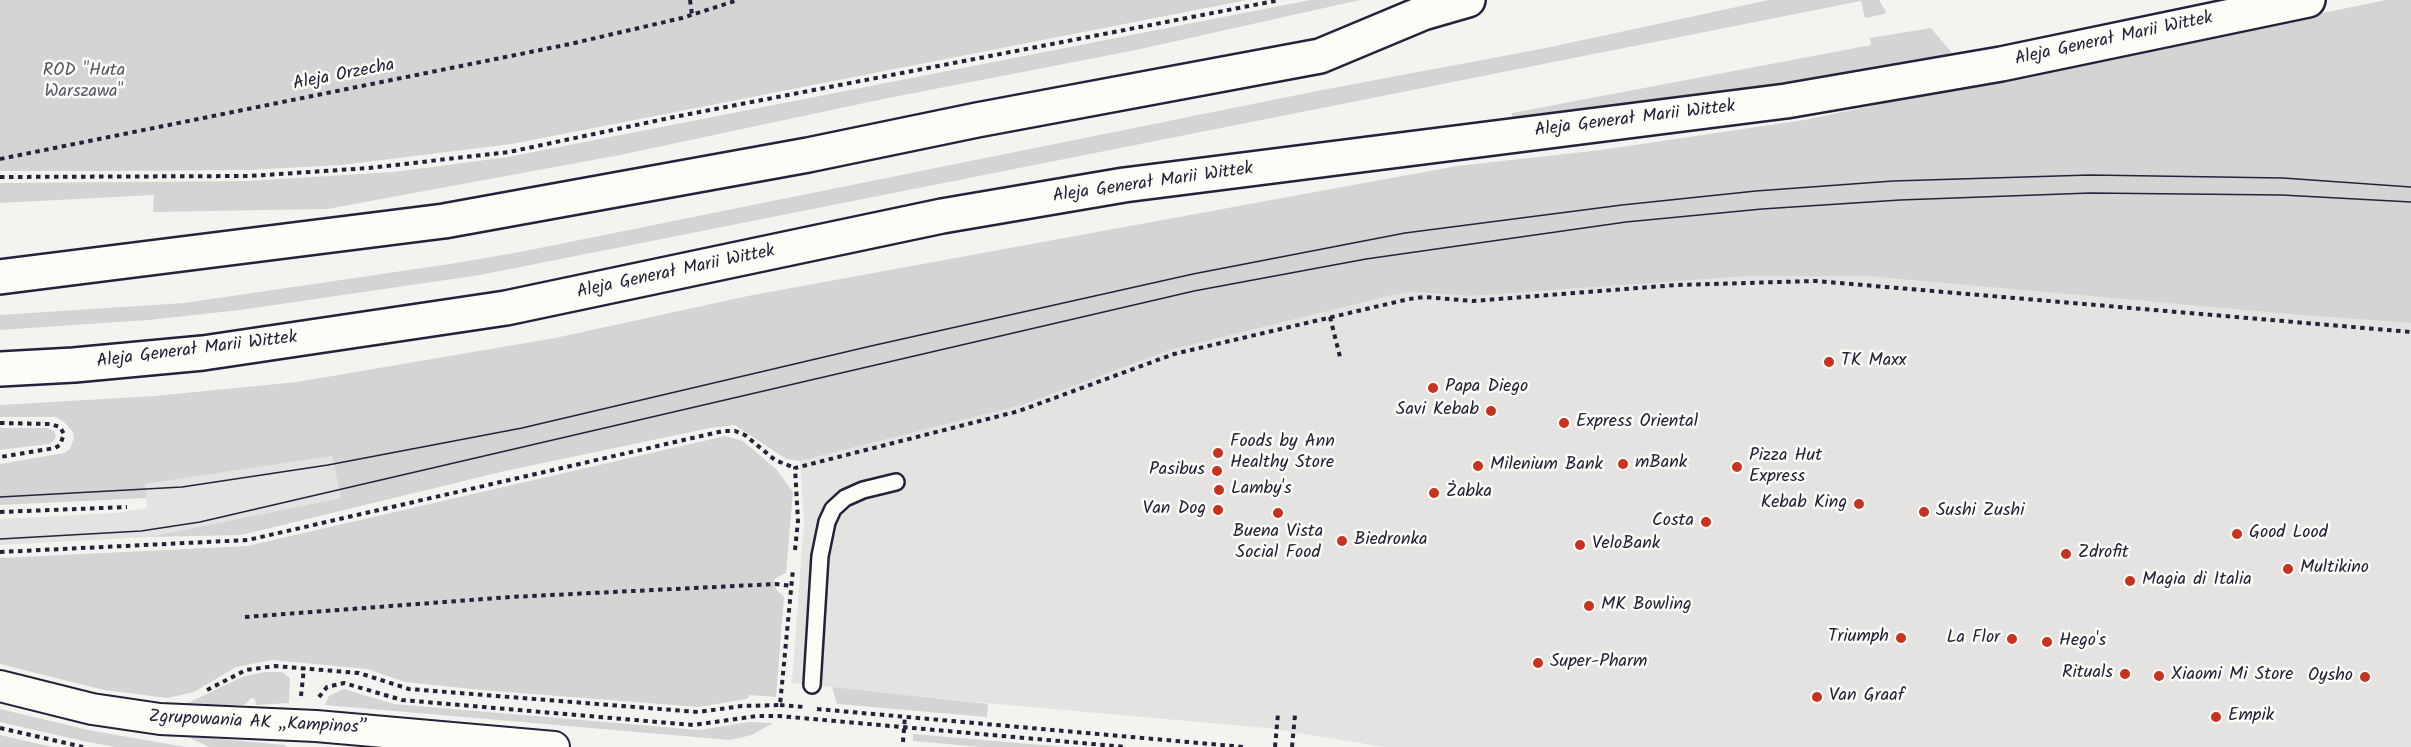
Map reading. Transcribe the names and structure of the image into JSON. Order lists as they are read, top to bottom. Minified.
{"streets":{"main road":["Aleja Generał Marii Wittek"],"street":["Zgrupowania AK „Kampinos”"],"path":["Aleja Orzecha"]},"parks":["ROD \"Huta Warszawa\""],"places":["TK Maxx","Papa Diego","Savi Kebab","Express Oriental","Foods by Ann Healthy Store","mBank","Milenium Bank","Pizza Hut Express","Pasibus","Lamby's","Żabka","Kebab King","Van Dog","Sushi Zushi","Buena Vista Social Food","Costa","Good Lood","Biedronka","VeloBank","Zdrofit","Multikino","Magia di Italia","MK Bowling","Triumph","La Flor","Hego's","Super-Pharm","Rituals","Xiaomi Mi Store","Oysho","Van Graaf","Empik"]}
